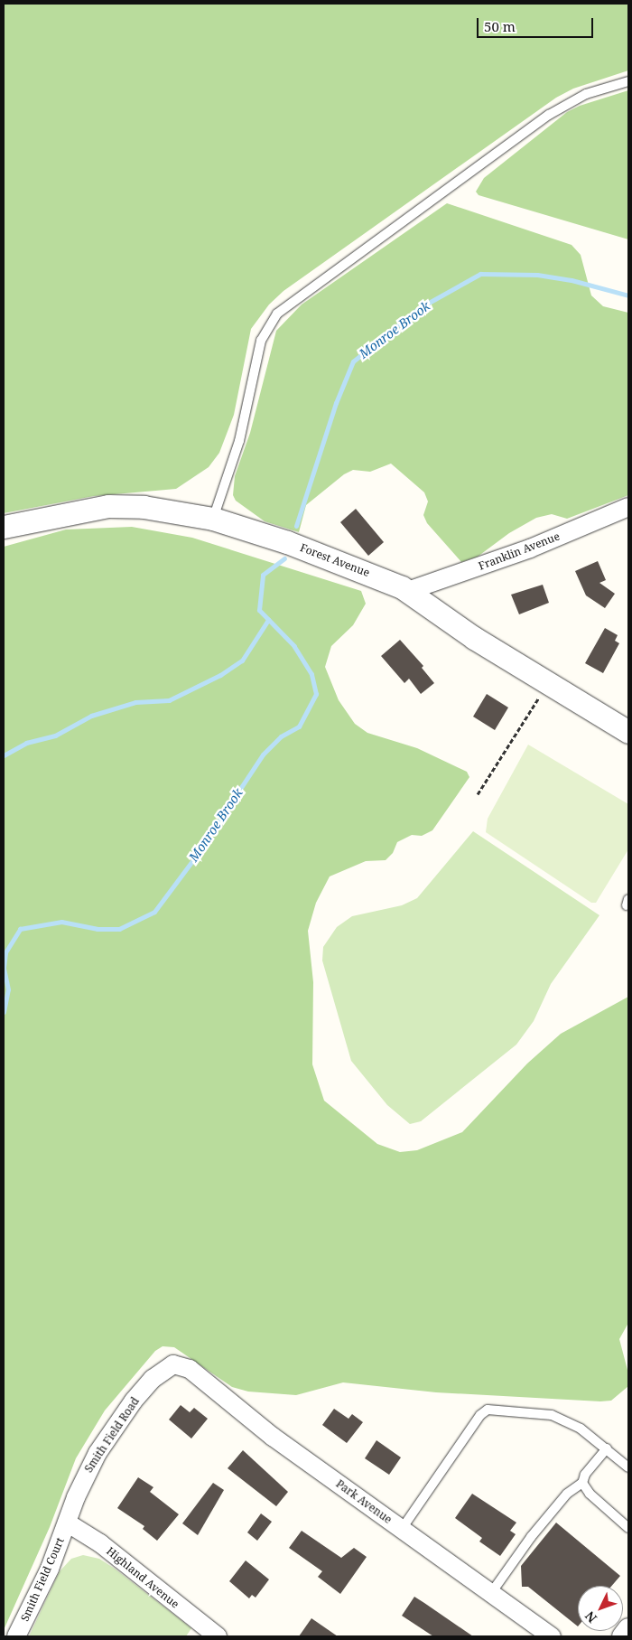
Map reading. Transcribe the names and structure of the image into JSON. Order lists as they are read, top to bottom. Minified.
{"streets":{"street":["Franklin Avenue","Forest Avenue","Smith Field Road","Park Avenue","Highland Avenue","Smith Field Court"]},"crossings":[["Franklin Avenue","Forest Avenue"],["Smith Field Road","Park Avenue"],["Smith Field Road","Highland Avenue"],["Smith Field Road","Smith Field Court"],["Highland Avenue","Smith Field Court"]],"water":["Monroe Brook"],"scale_bar":"50 m","north":"bottom left"}
